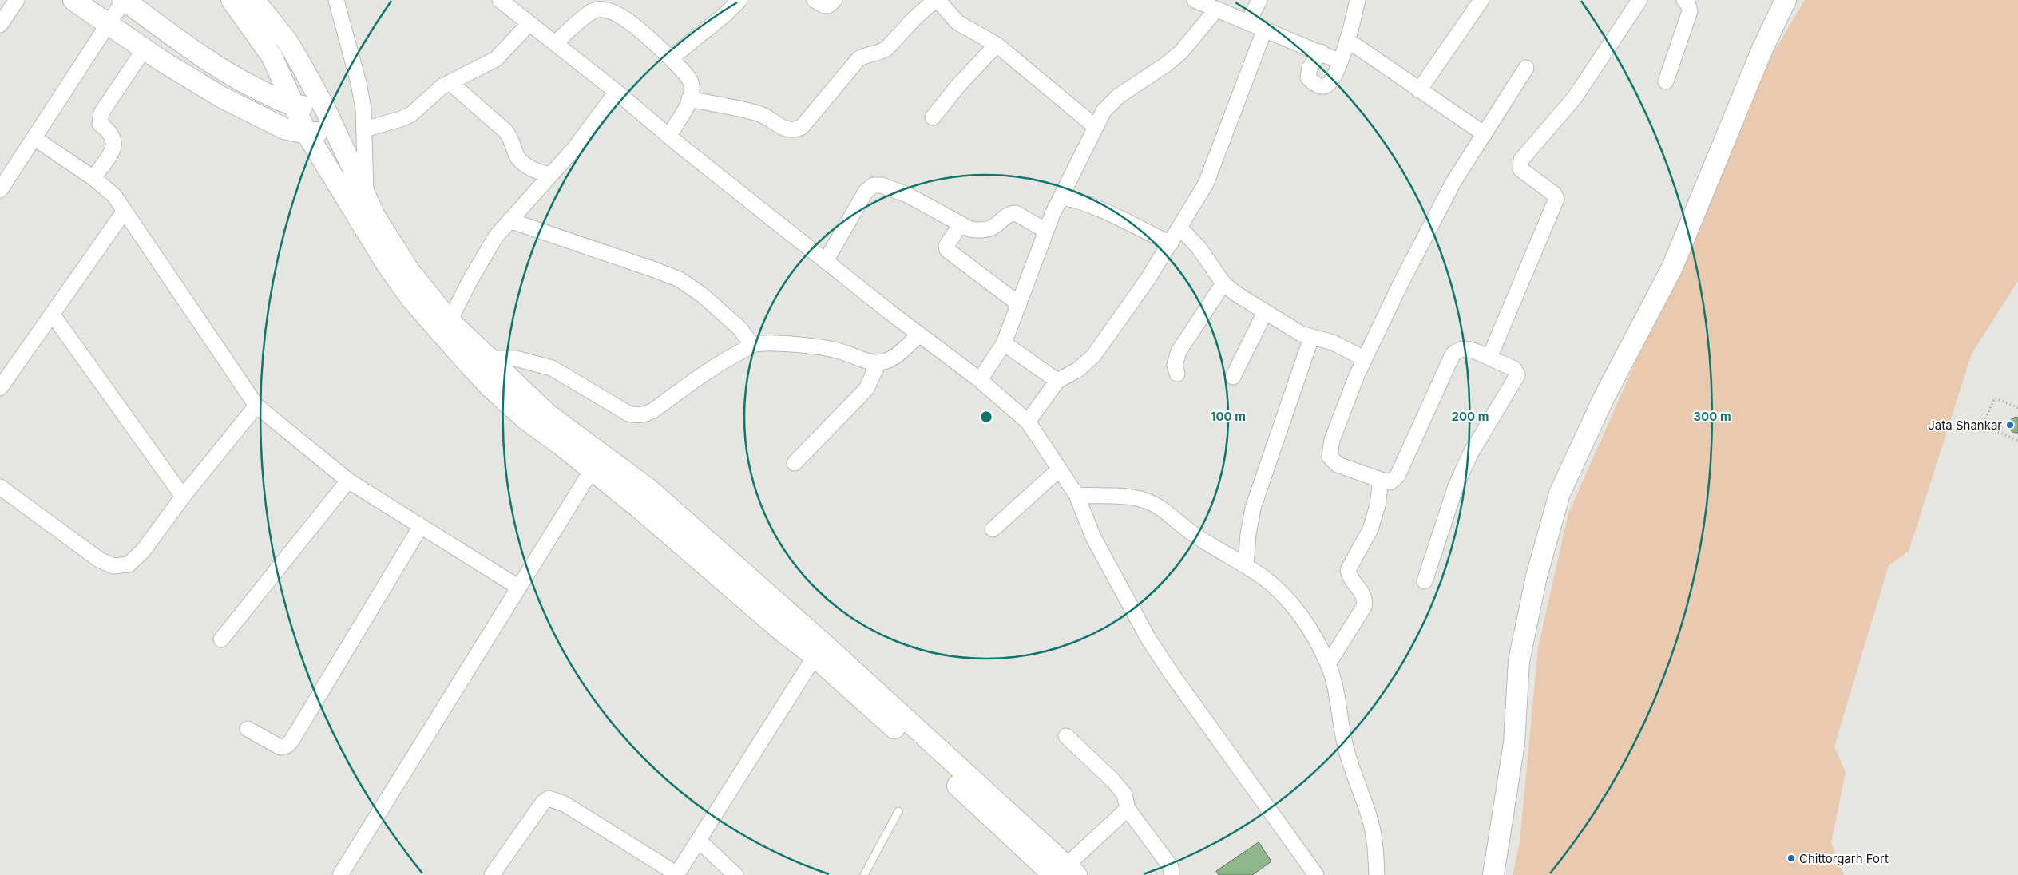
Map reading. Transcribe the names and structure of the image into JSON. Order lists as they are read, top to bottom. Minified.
{"places":["Jata Shankar","Chittorgarh Fort"],"rings":["100 m","200 m","300 m"]}
